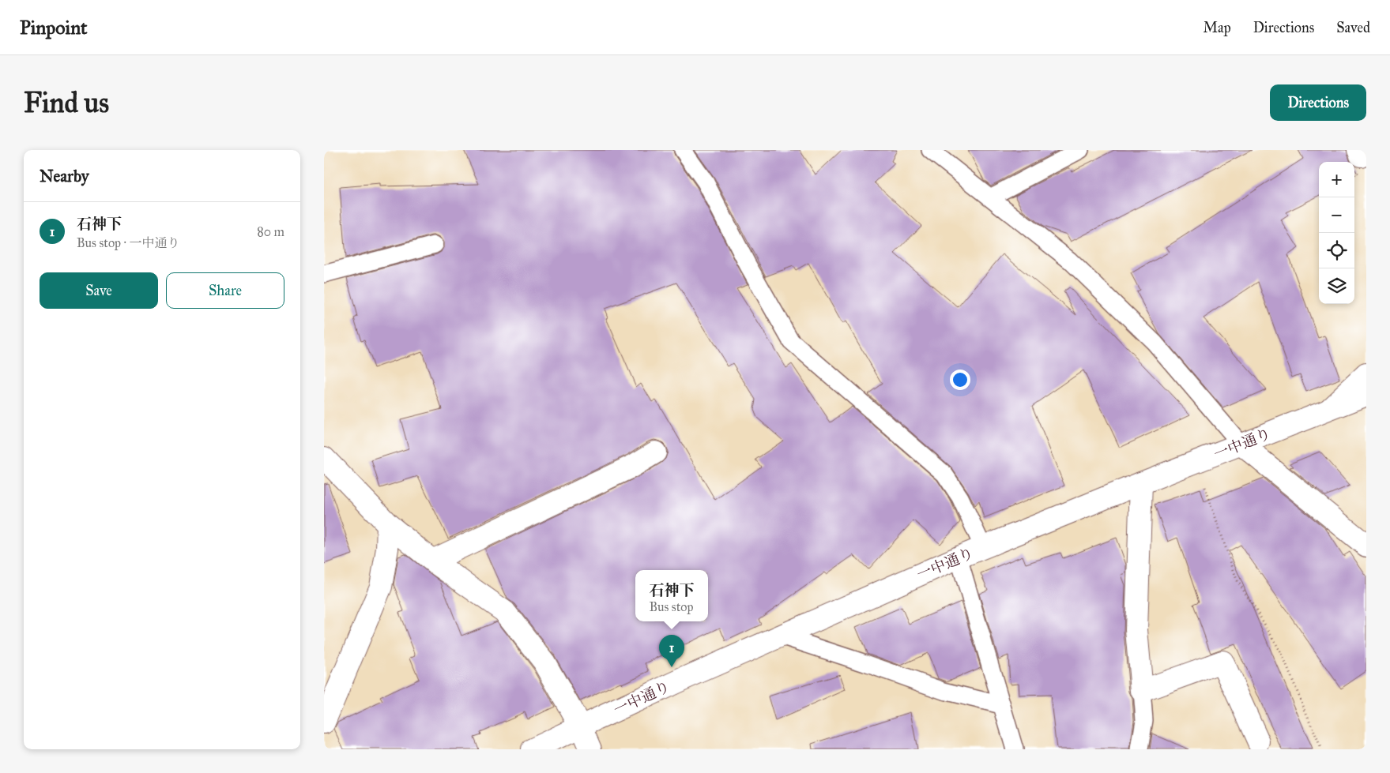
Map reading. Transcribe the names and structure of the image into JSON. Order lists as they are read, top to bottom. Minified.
{"streets":{"street":["一中通り"]},"page":{"header":"Pinpoint","nav":["Map","Directions","Saved"],"buttons":["Directions",["Save","Share"]],"title":"Find us","heading":"Nearby","map_buttons":["+","−"],"list":[{"mark":"1","name":"石神下","note":"Bus stop · 一中通り","value":"80 m"}],"popup":["石神下","Bus stop"],"pins":"1"}}
